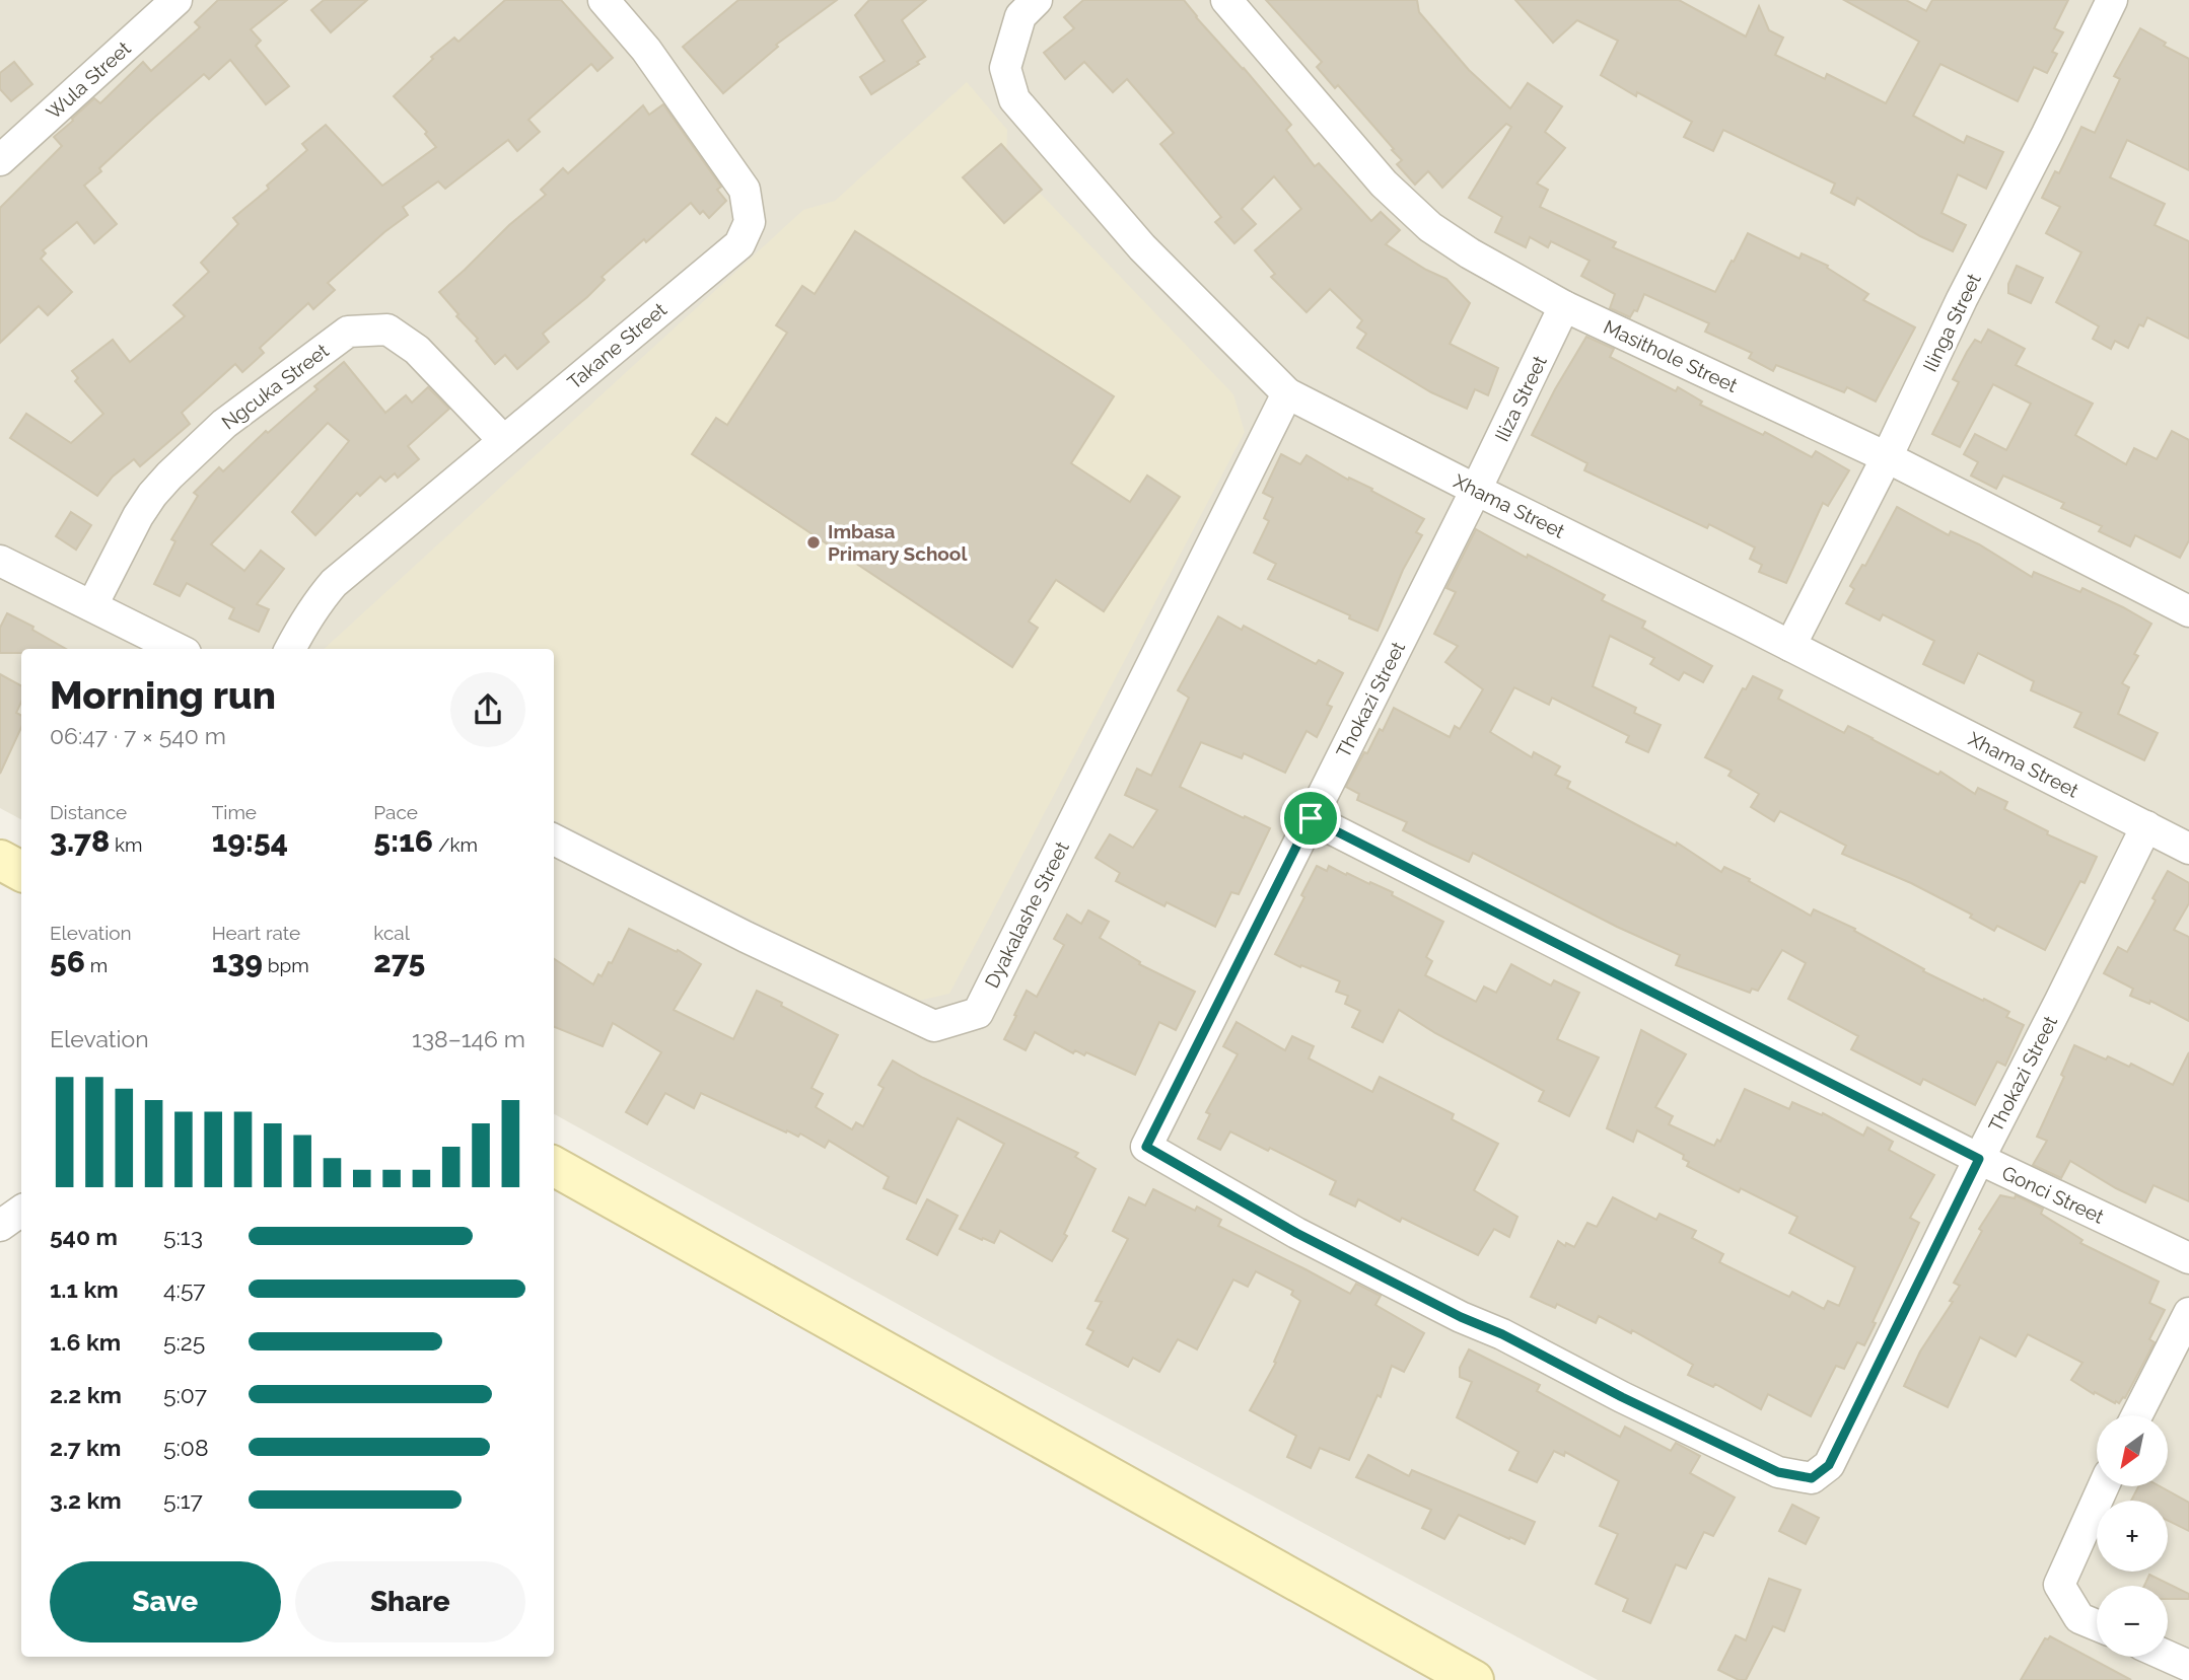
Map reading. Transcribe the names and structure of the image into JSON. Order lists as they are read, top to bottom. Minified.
{"streets":{"street":["Wula Street","Ilinga Street","Takane Street","Masithole Street","Ngcuka Street","Iliza Street","Xhama Street","Thokazi Street","Dyakalashe Street","Gonci Street"]},"crossings":[["Ilinga Street","Masithole Street"],["Ilinga Street","Xhama Street"],["Takane Street","Ngcuka Street"],["Masithole Street","Iliza Street"],["Iliza Street","Xhama Street"],["Iliza Street","Thokazi Street"],["Xhama Street","Thokazi Street"],["Xhama Street","Dyakalashe Street"],["Thokazi Street","Gonci Street"]],"places":["Imbasa Primary School"],"north":"bottom left","page":{"heading":["Morning run","06:47 · 7 × 540 m"],"stats":[["Distance","3.78 km"],["Time","19:54"],["Pace","5:16 /km"],["Elevation","56 m"],["Heart rate","139 bpm"],["kcal","275"]],"chart":["Elevation","138–146 m"],"list":[{"name":"540 m","note":"5:13"},{"name":"1.1 km","note":"4:57"},{"name":"1.6 km","note":"5:25"},{"name":"2.2 km","note":"5:07"},{"name":"2.7 km","note":"5:08"},{"name":"3.2 km","note":"5:17"}],"map_buttons":["+","−"],"buttons":["Save","Share"]}}
